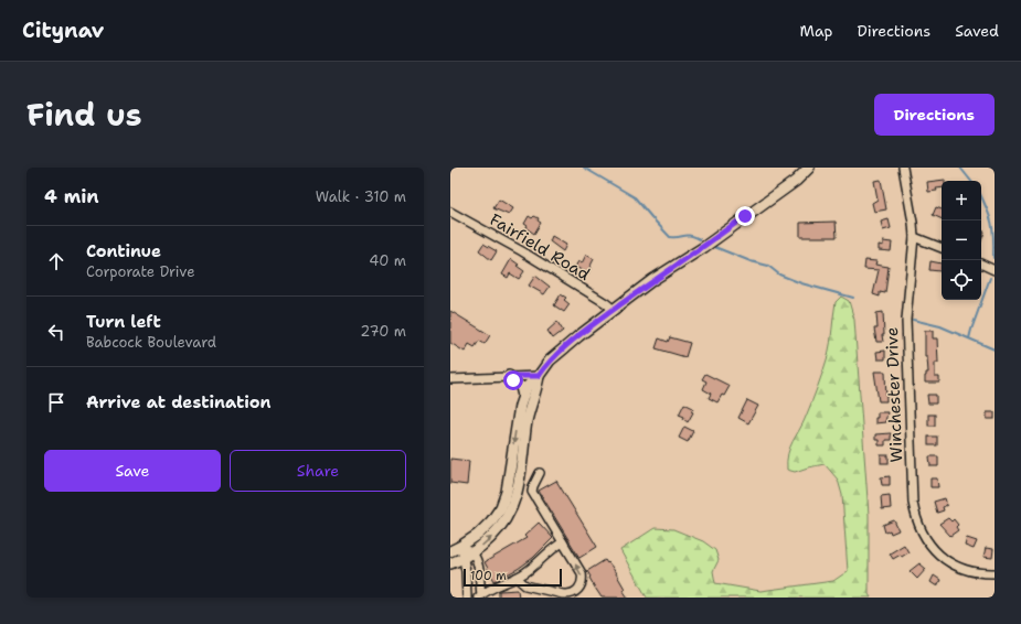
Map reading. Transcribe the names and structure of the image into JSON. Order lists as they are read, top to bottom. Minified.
{"streets":{"street":["Fairfield Road","Winchester Drive"]},"scale_bar":"100 m","page":{"header":"Citynav","nav":["Map","Directions","Saved"],"title":"Find us","buttons":["Directions",["Save","Share"]],"heading":["4 min","Walk · 310 m"],"map_buttons":["+","−"],"list":[["Continue","Corporate Drive","40 m"],["Turn left","Babcock Boulevard","270 m"],"Arrive at destination"],"scale":"100 m"}}
